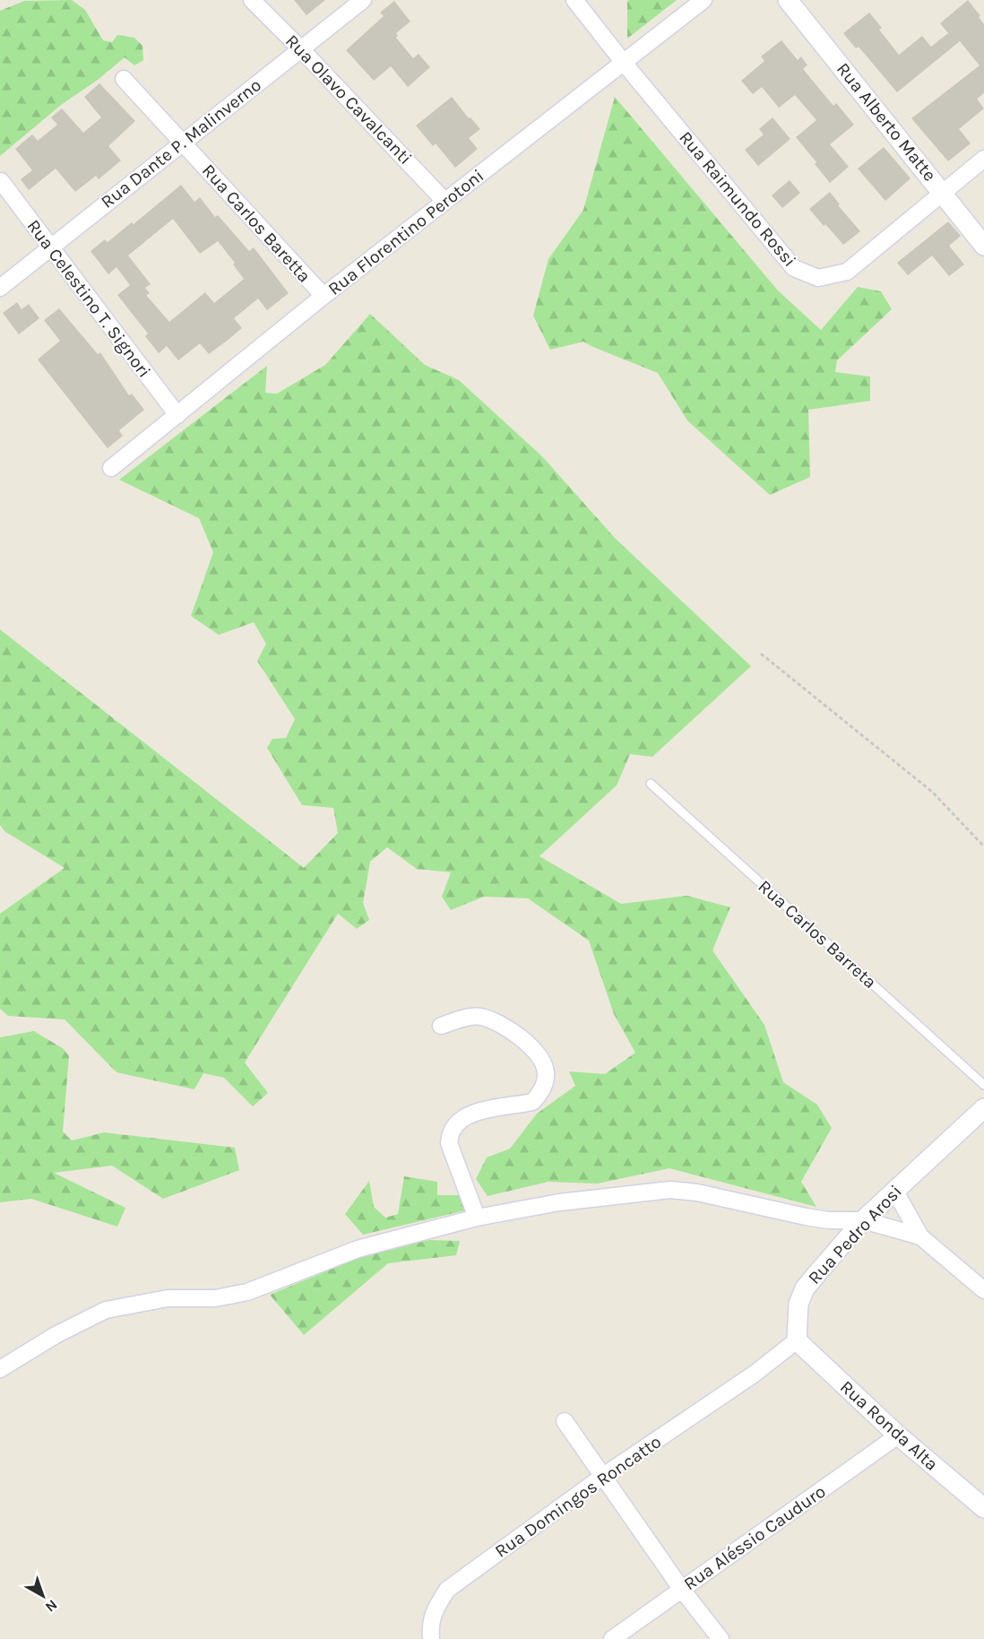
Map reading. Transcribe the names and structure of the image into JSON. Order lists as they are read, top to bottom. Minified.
{"streets":{"street":["Rua Olavo Cavalcanti","Rua Alberto Matte","Rua Dante P. Malinverno","Rua Raimundo Rossi","Rua Carlos Baretta","Rua Florentino Perotoni","Rua Celestino T. Signori","Rua Pedro Arosi","Rua Ronda Alta","Rua Domingos Roncatto","Rua Aléssio Cauduro"],"lane":["Rua Carlos Barreta"]},"crossings":[["Rua Olavo Cavalcanti","Rua Dante P. Malinverno"],["Rua Olavo Cavalcanti","Rua Florentino Perotoni"],["Rua Alberto Matte","Rua Raimundo Rossi"],["Rua Dante P. Malinverno","Rua Carlos Baretta"],["Rua Dante P. Malinverno","Rua Celestino T. Signori"],["Rua Raimundo Rossi","Rua Florentino Perotoni"],["Rua Carlos Baretta","Rua Florentino Perotoni"],["Rua Florentino Perotoni","Rua Celestino T. Signori"],["Rua Pedro Arosi","Rua Ronda Alta"],["Rua Pedro Arosi","Rua Domingos Roncatto"],["Rua Ronda Alta","Rua Domingos Roncatto"],["Rua Ronda Alta","Rua Aléssio Cauduro"]],"north":"bottom right"}
